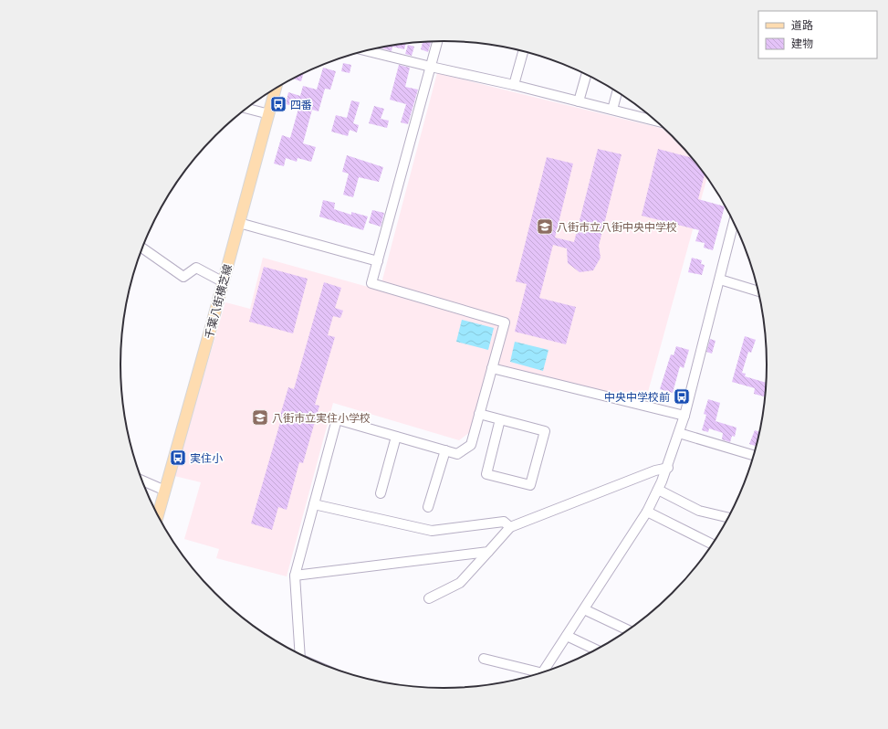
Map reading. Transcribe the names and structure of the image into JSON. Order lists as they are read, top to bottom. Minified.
{"streets":{"main road":["千葉八街横芝線"]},"places":{"bus stop":["四番","中央中学校前","実住小"],"school or university":["八街市立八街中央中学校","八街市立実住小学校"]},"legend":["道路","建物"]}
